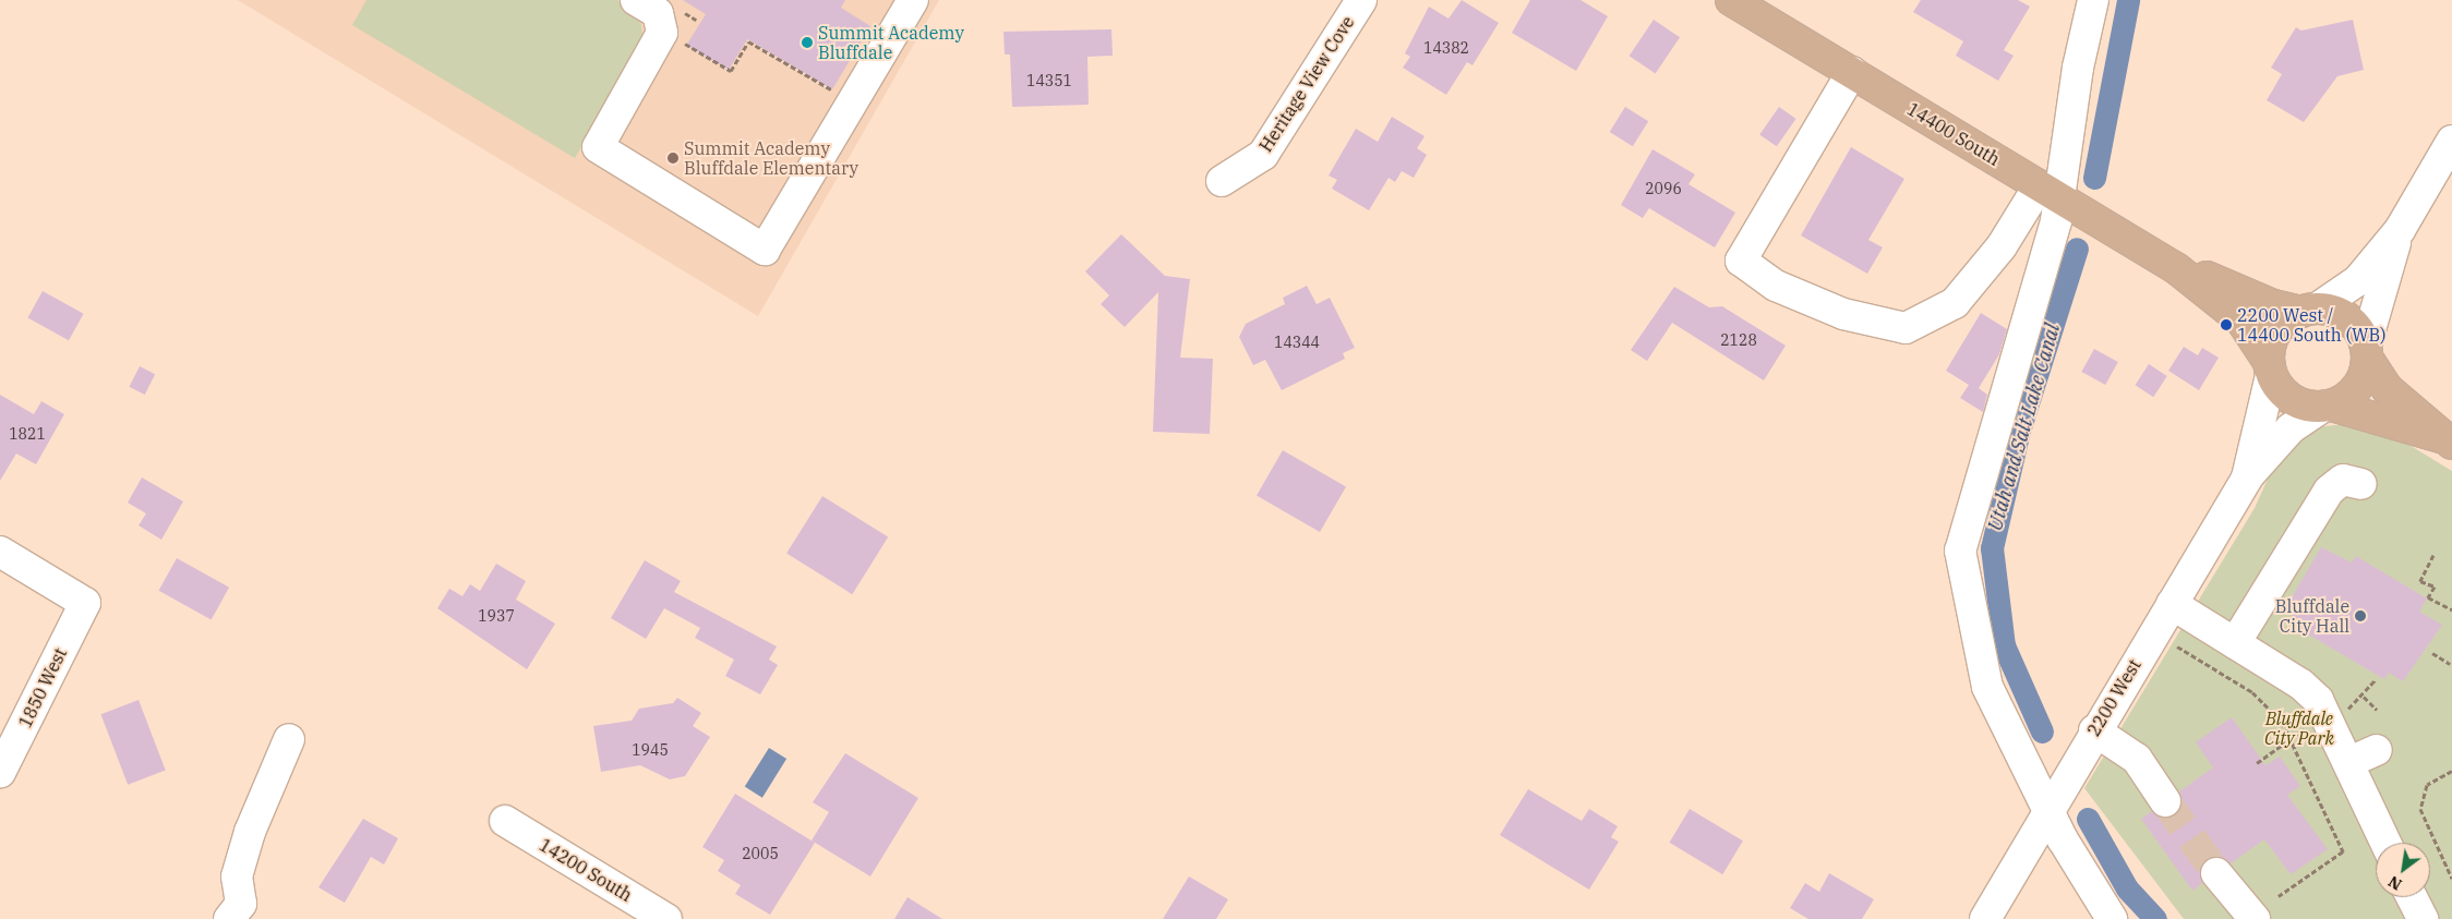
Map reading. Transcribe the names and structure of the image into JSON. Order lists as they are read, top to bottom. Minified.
{"streets":{"main road":["14400 South"],"street":["Heritage View Cove","1850 West","2200 West","14200 South"]},"crossings":[["14400 South","2200 West"]],"water":["Utah and Salt Lake Canal"],"parks":["Bluffdale City Park"],"places":["Summit Academy Bluffdale","Summit Academy Bluffdale Elementary","2200 West / 14400 South (WB)","Bluffdale City Hall"],"house_numbers":["14382","14351","2096","2128","14344","1821","1937","1945","2005"],"north":"bottom left"}
